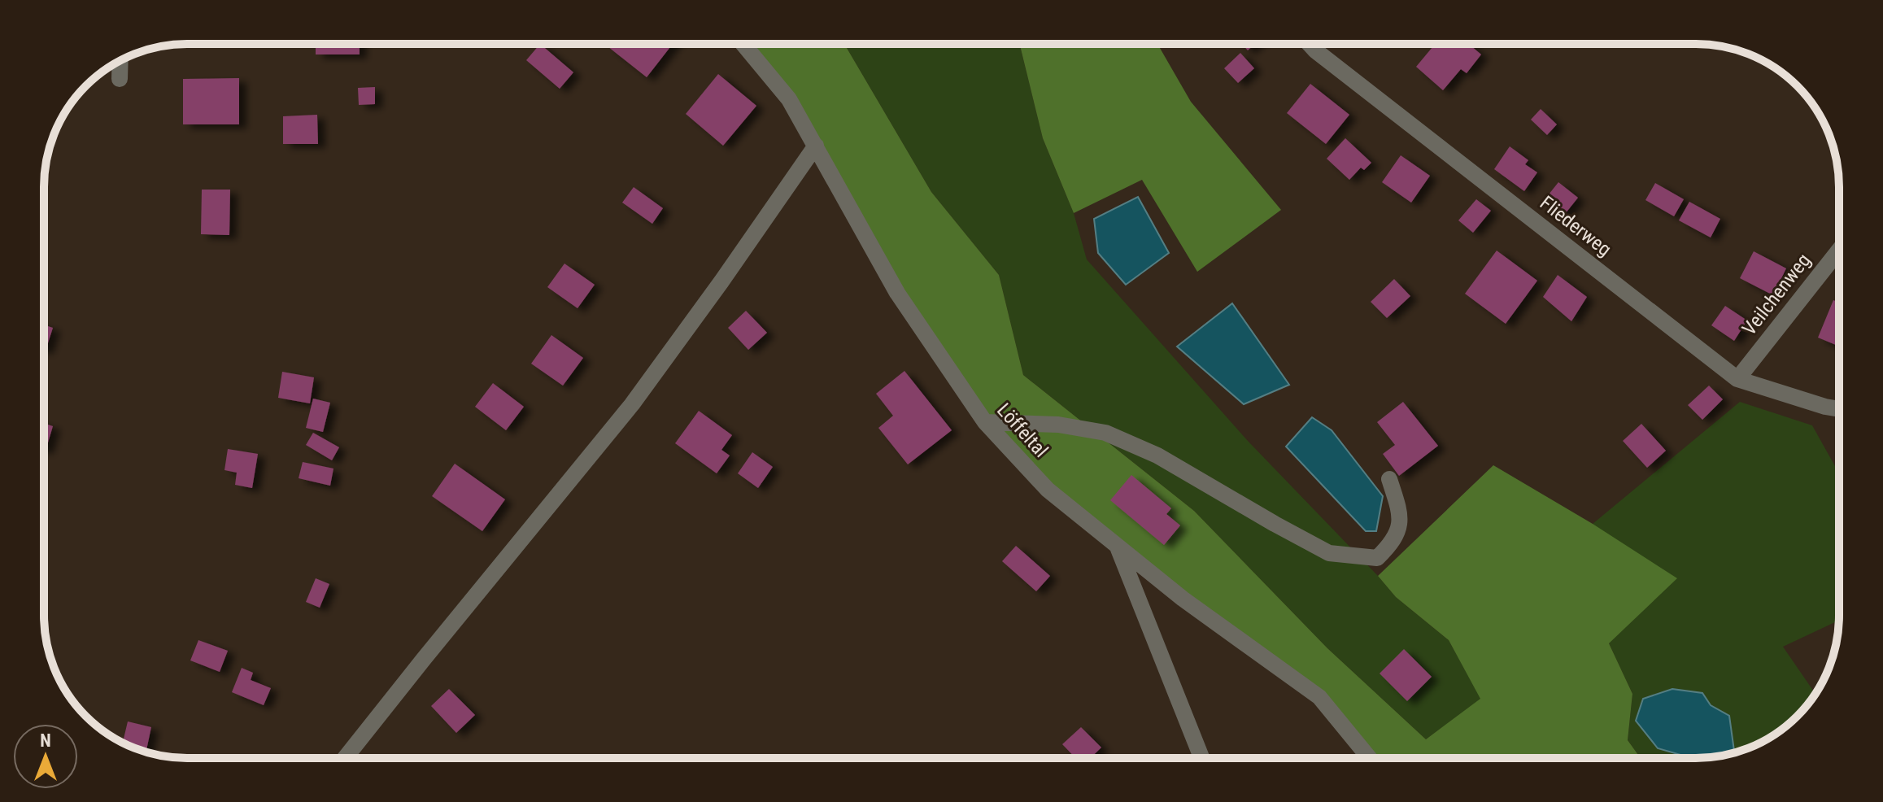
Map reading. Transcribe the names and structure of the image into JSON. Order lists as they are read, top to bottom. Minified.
{"streets":{"street":["Fliederweg","Veilchenweg","Löffeltal"]},"crossings":[["Fliederweg","Veilchenweg"]],"north":"top"}
